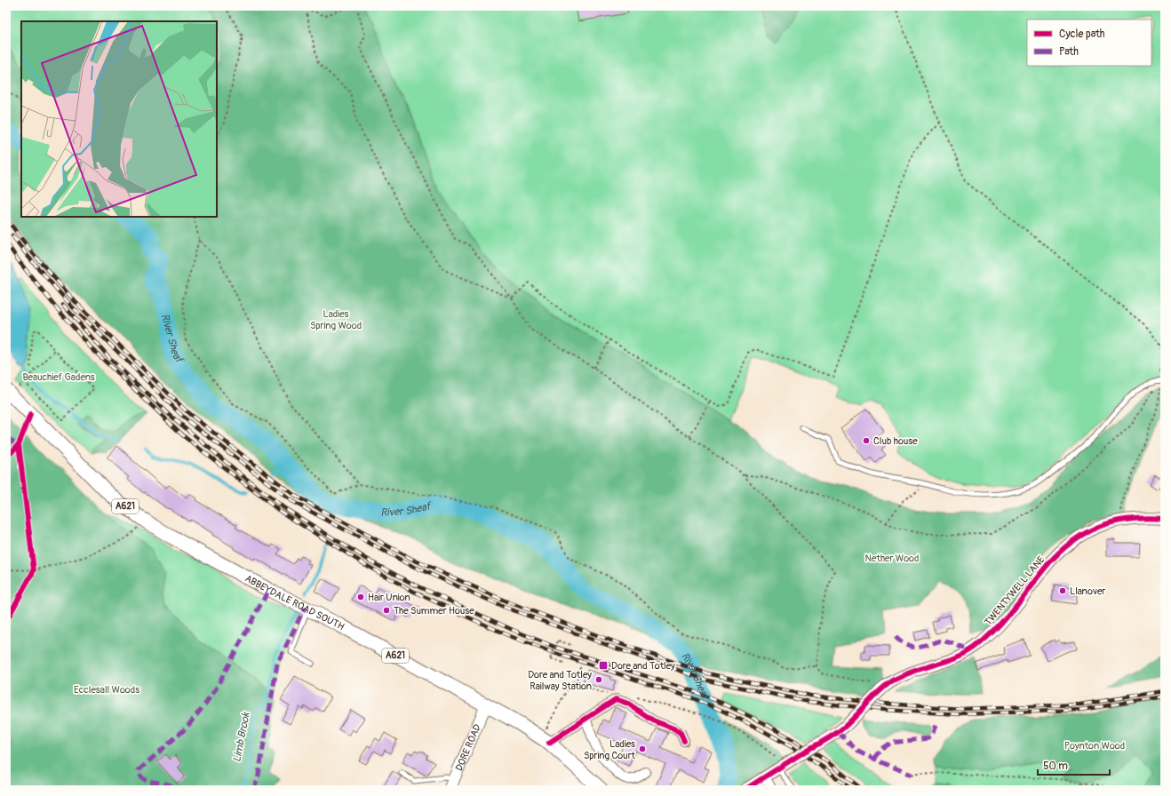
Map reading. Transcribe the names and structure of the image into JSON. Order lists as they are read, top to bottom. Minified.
{"streets":{"main road":["A621","ABBEYDALE ROAD SOUTH"],"street":["TWENTYWELL LANE","DORE ROAD"]},"crossings":[["ABBEYDALE ROAD SOUTH","DORE ROAD"]],"water":["River Sheaf","Limb Brook"],"parks":["Ladies Spring Wood","Beauchief Gadens","Nether Wood","Ecclesall Woods","Poynton Wood"],"places":{"other":["Club house","Llanover","Hair Union","The Summer House","Dore and Totley Railway Station","Ladies Spring Court"],"transit":["Dore and Totley"]},"legend":["Cycle path","Path"],"scale_bar":"50 m"}
